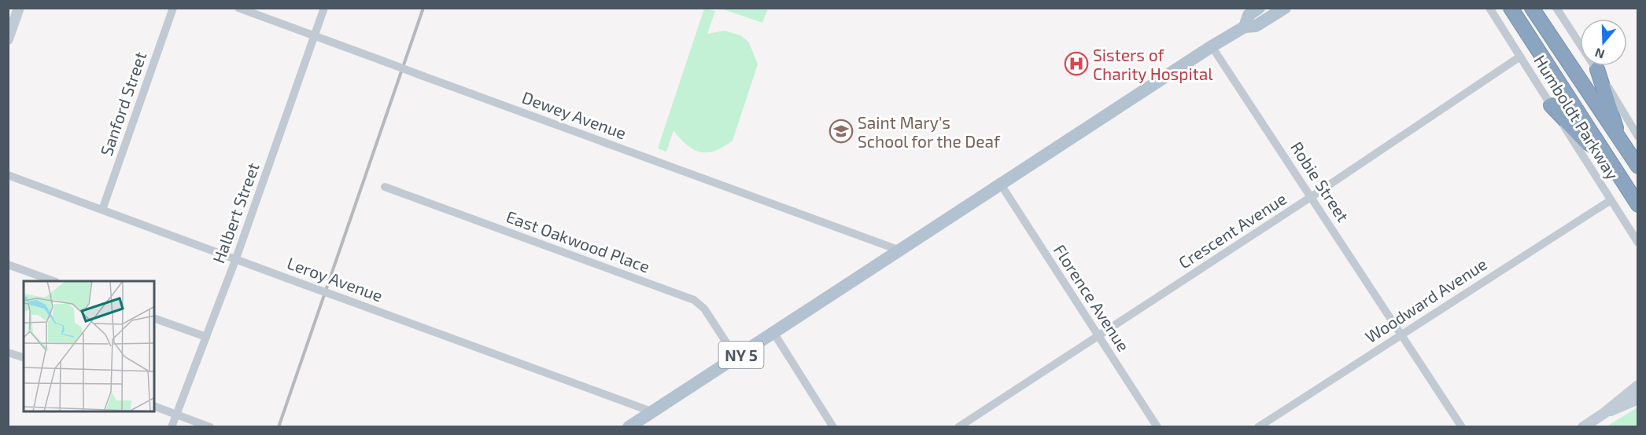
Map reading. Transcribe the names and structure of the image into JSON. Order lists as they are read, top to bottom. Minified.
{"streets":{"main road":["NY 5"],"street":["Sanford Street","Dewey Avenue","Humboldt Parkway","Robie Street","Halbert Street","Crescent Avenue","East Oakwood Place","Leroy Avenue","Florence Avenue","Woodward Avenue"]},"crossings":[["Sanford Street","Leroy Avenue"],["Dewey Avenue","Halbert Street"],["Dewey Avenue","NY 5"],["Humboldt Parkway","Crescent Avenue"],["Humboldt Parkway","Woodward Avenue"],["Robie Street","Crescent Avenue"],["Robie Street","Woodward Avenue"],["Robie Street","NY 5"],["Halbert Street","Leroy Avenue"],["Crescent Avenue","Florence Avenue"],["East Oakwood Place","NY 5"],["Leroy Avenue","NY 5"],["Florence Avenue","NY 5"]],"places":{"hospital":["Sisters of Charity Hospital"],"school or university":["Saint Mary's School for the Deaf"]},"north":"bottom"}
